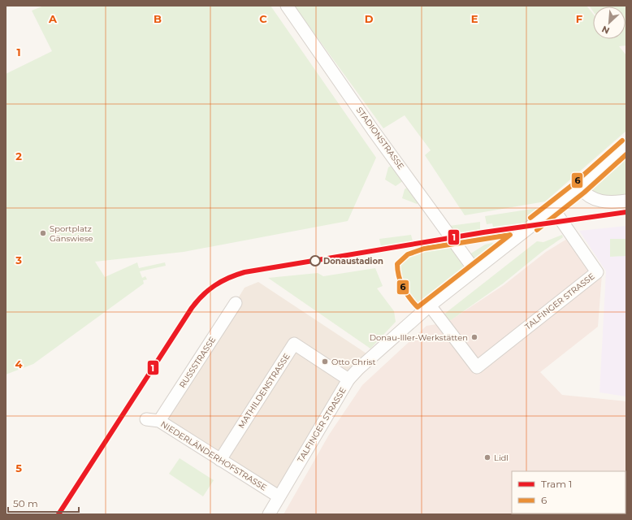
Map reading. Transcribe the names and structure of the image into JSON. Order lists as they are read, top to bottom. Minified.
{"streets":{"street":["STADIONSTRASSE","TALFINGER STRASSE","RUSSSTRASSE","MATHILDENSTRASSE","NIEDERLÄNDERHOFSTRASSE"]},"crossings":[["STADIONSTRASSE","TALFINGER STRASSE"],["TALFINGER STRASSE","MATHILDENSTRASSE"],["TALFINGER STRASSE","NIEDERLÄNDERHOFSTRASSE"],["RUSSSTRASSE","NIEDERLÄNDERHOFSTRASSE"],["MATHILDENSTRASSE","NIEDERLÄNDERHOFSTRASSE"]],"places":["Sportplatz Gänswiese","Donaustadion","Donau-Iller-Werkstätten","Otto Christ","Lidl"],"lines":["transit line 6","tram line 1"],"legend":["Tram 1","6"],"scale_bar":"50 m","north":"bottom left","grid":{"columns":["A","B","C","D","E","F"],"rows":["1","2","3","4","5"]}}
